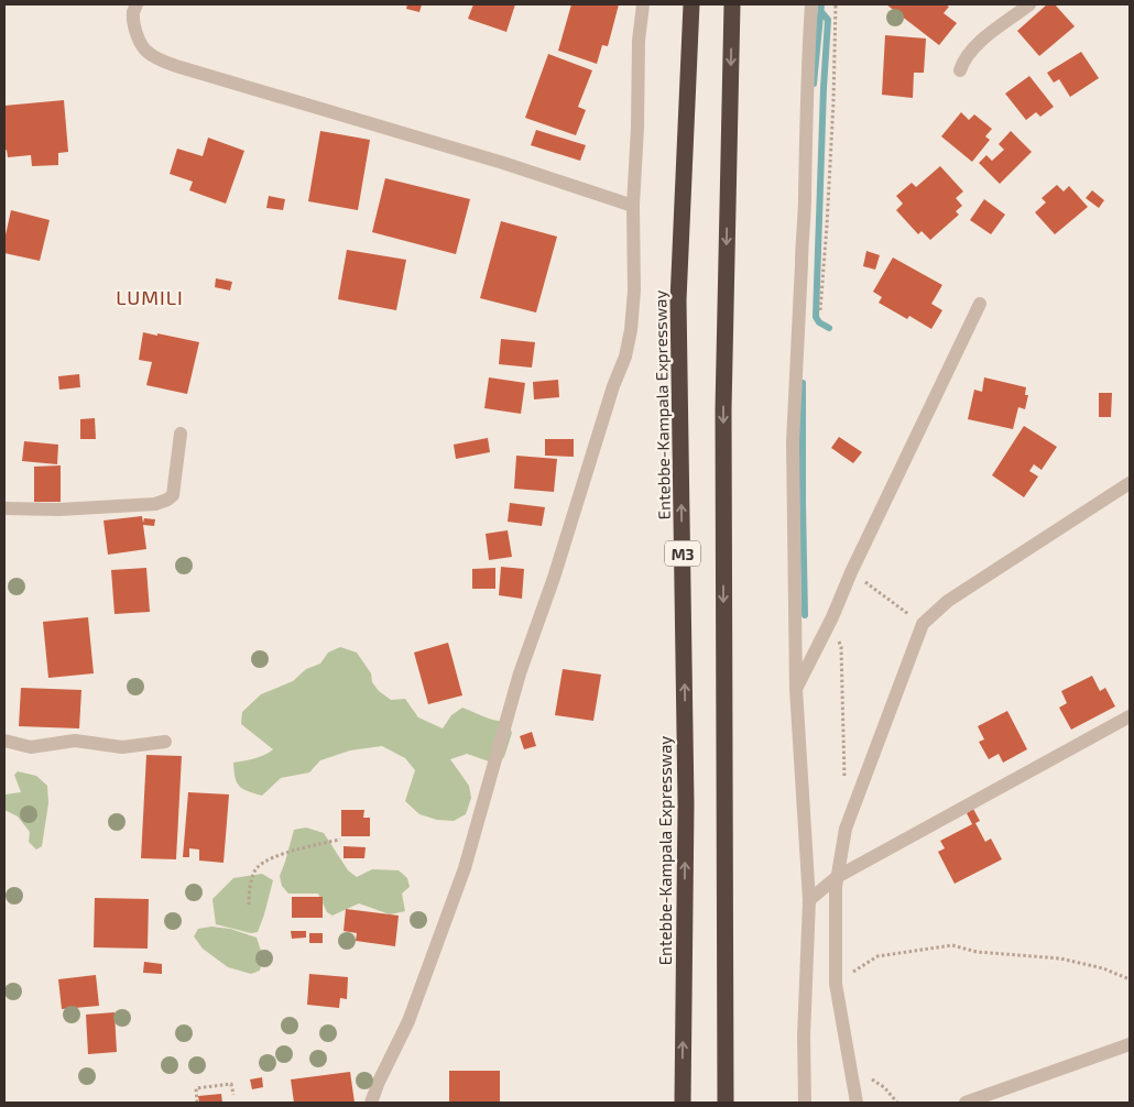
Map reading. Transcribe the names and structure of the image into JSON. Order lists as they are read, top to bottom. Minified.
{"streets":{"highway":["Entebbe-Kampala Expressway","M3"]},"districts":["LUMILI"]}
